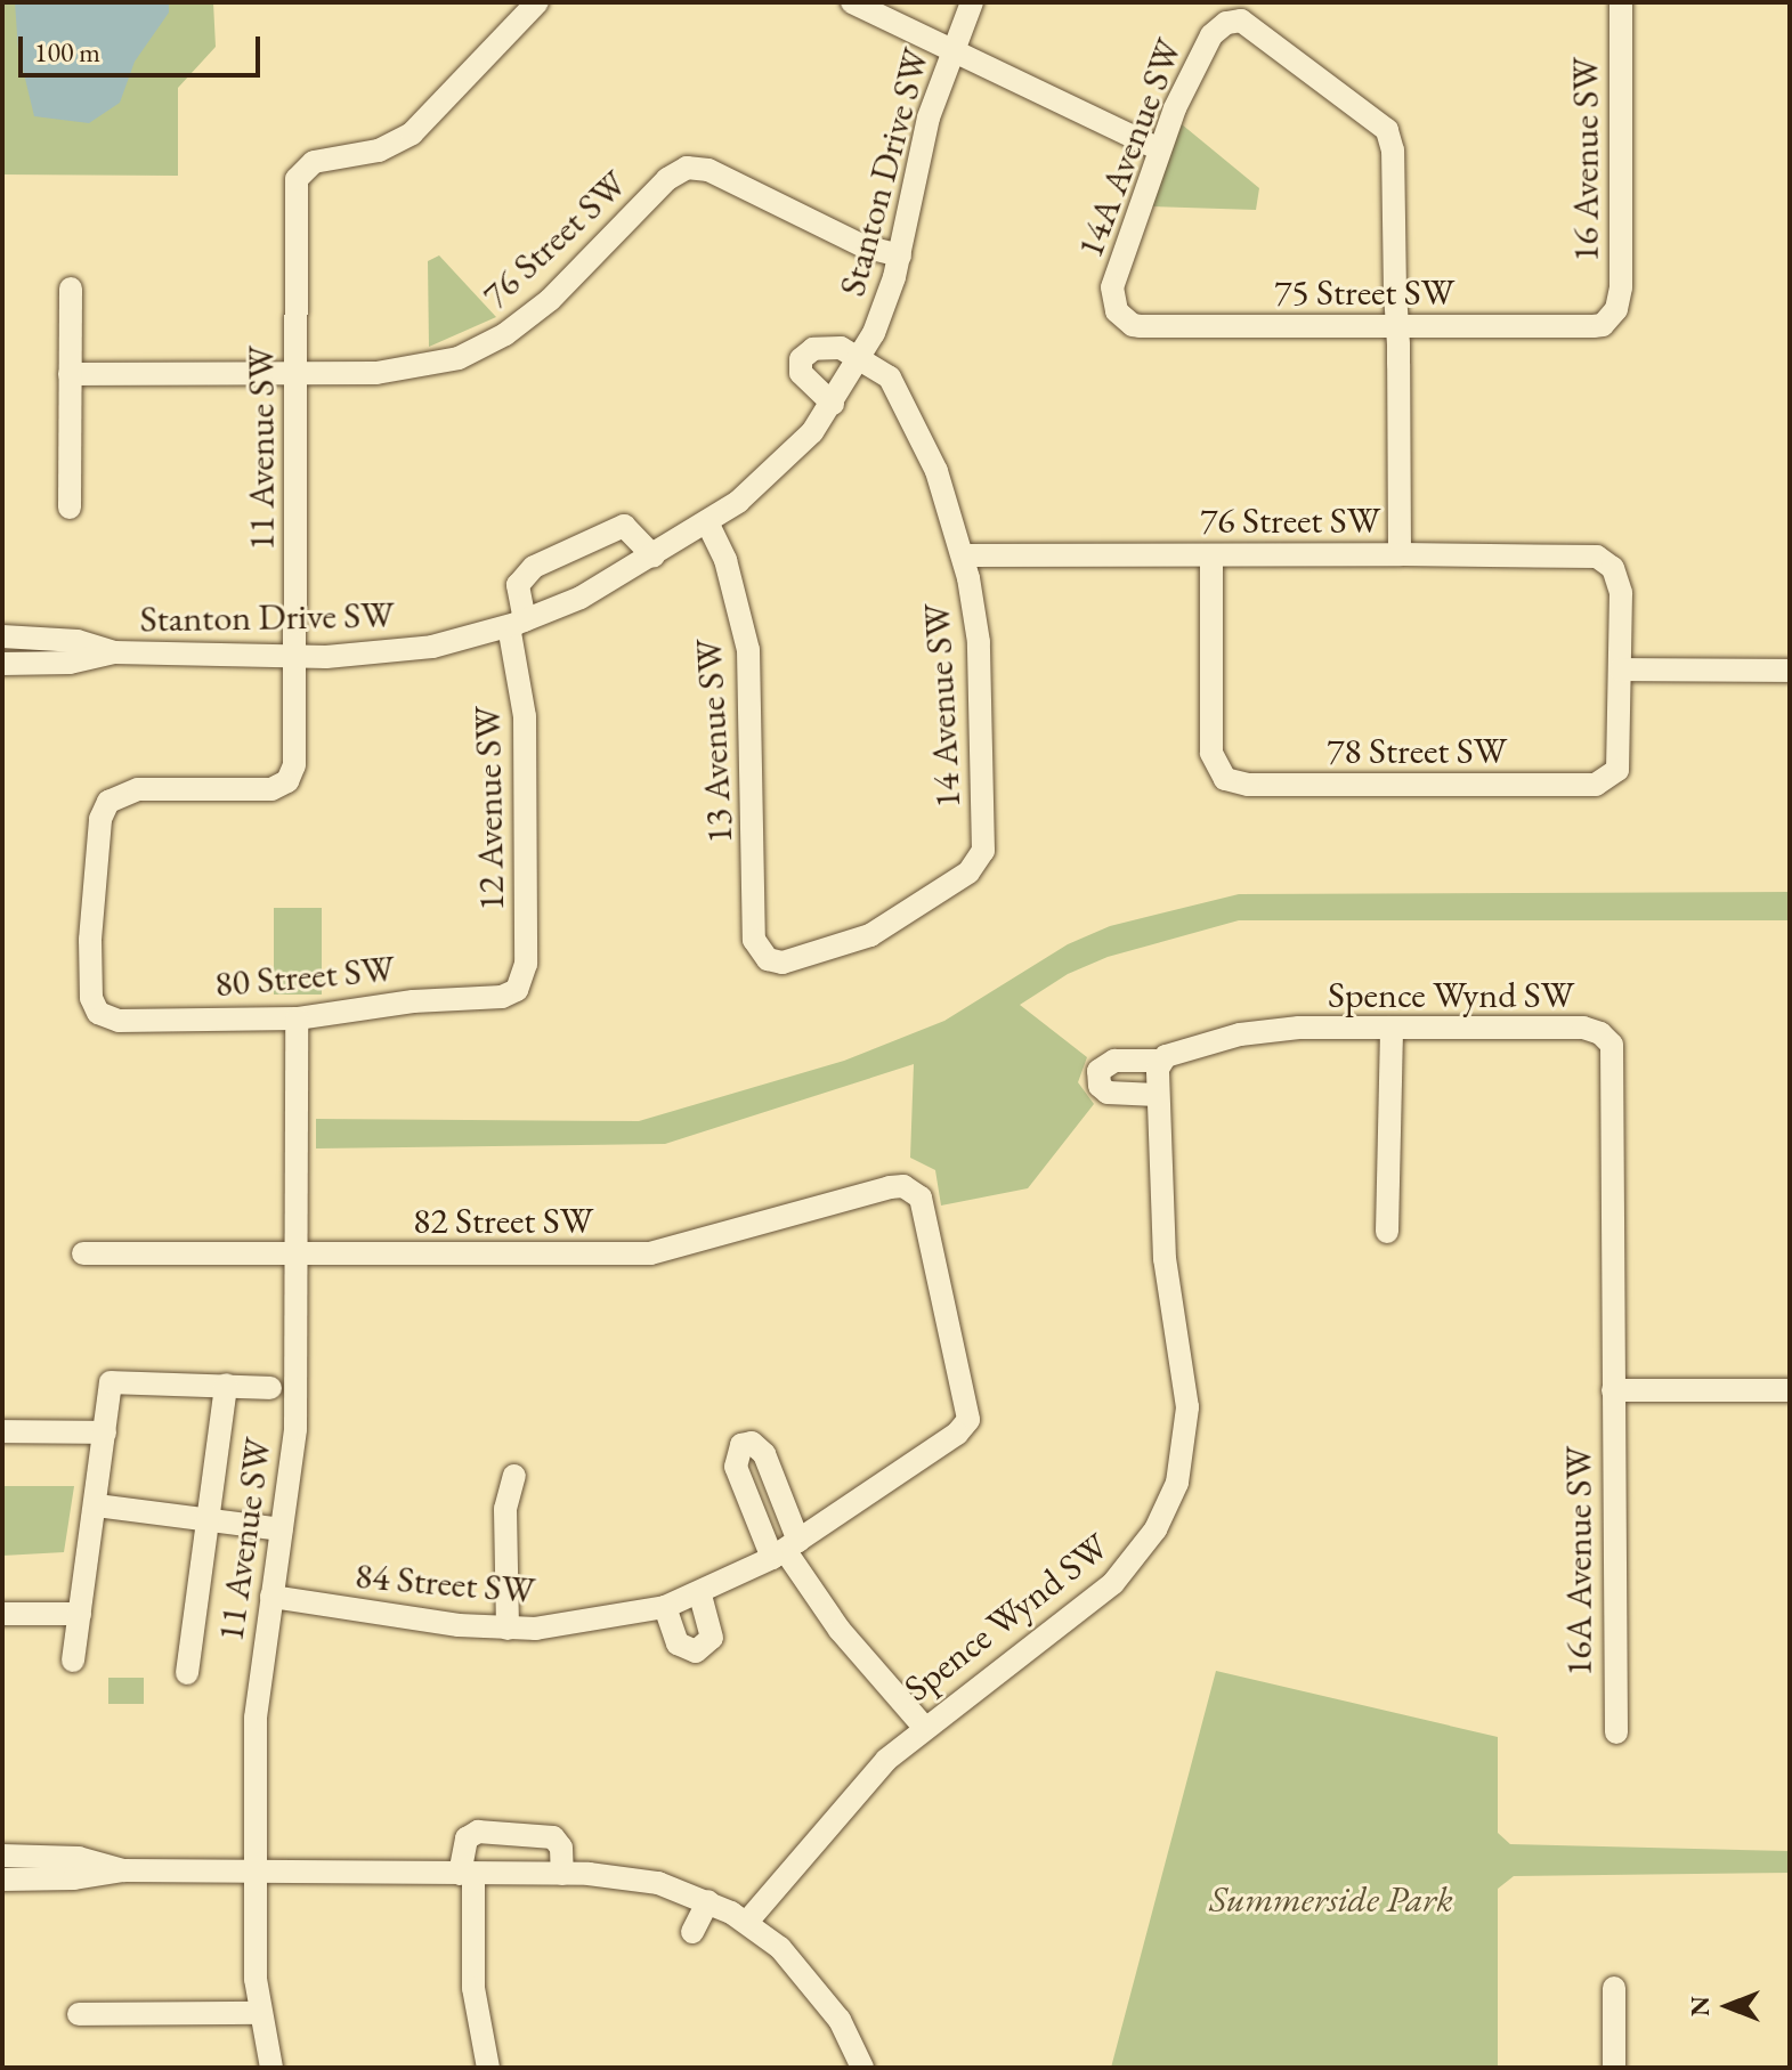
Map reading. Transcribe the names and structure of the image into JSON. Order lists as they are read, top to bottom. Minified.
{"streets":{"street":["14A Avenue SW","16 Avenue SW","Stanton Drive SW","76 Street SW","75 Street SW","11 Avenue SW","14 Avenue SW","13 Avenue SW","78 Street SW","12 Avenue SW","80 Street SW","Spence Wynd SW","82 Street SW","16A Avenue SW","84 Street SW"]},"crossings":[["14A Avenue SW","75 Street SW"],["16 Avenue SW","75 Street SW"],["Stanton Drive SW","76 Street SW"],["Stanton Drive SW","11 Avenue SW"],["Stanton Drive SW","14 Avenue SW"],["Stanton Drive SW","13 Avenue SW"],["Stanton Drive SW","12 Avenue SW"],["76 Street SW","11 Avenue SW"],["76 Street SW","14 Avenue SW"],["76 Street SW","78 Street SW"],["11 Avenue SW","80 Street SW"],["11 Avenue SW","82 Street SW"],["11 Avenue SW","84 Street SW"],["14 Avenue SW","13 Avenue SW"],["12 Avenue SW","80 Street SW"],["Spence Wynd SW","16A Avenue SW"],["82 Street SW","84 Street SW"]],"parks":["Summerside Park"],"scale_bar":"100 m","north":"left"}
